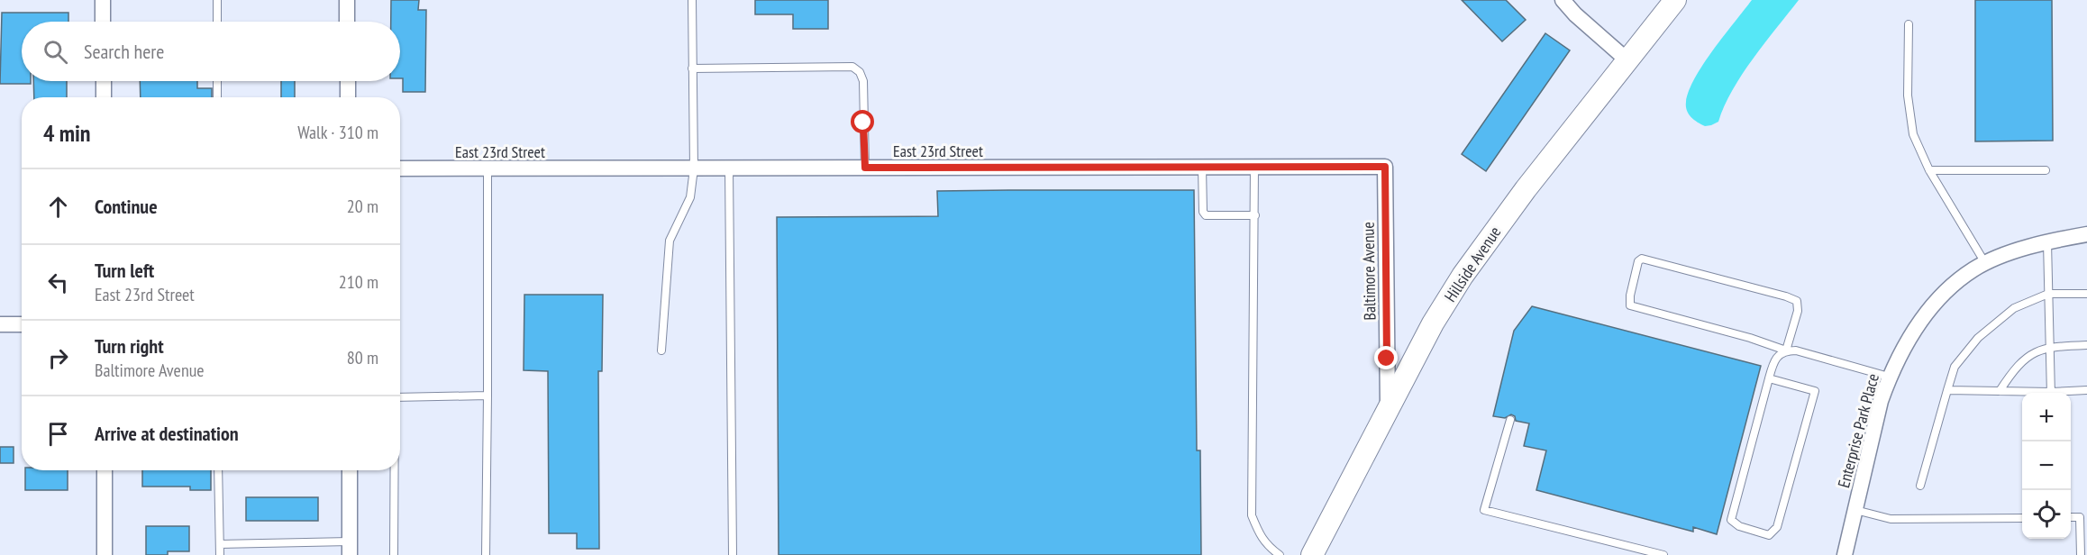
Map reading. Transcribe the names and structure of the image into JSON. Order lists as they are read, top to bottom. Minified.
{"streets":{"street":["East 23rd Street","Hillside Avenue","Baltimore Avenue","Enterprise Park Place"]},"crossings":[["East 23rd Street","Baltimore Avenue"],["Hillside Avenue","Baltimore Avenue"]],"page":{"search":"Search here","heading":["4 min","Walk · 310 m"],"list":[["Continue","20 m"],["Turn left","East 23rd Street","210 m"],["Turn right","Baltimore Avenue","80 m"],"Arrive at destination"],"map_buttons":["+","−"]}}
